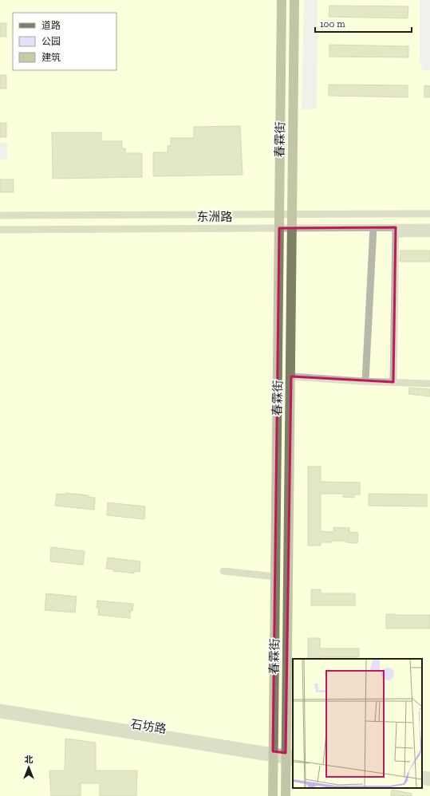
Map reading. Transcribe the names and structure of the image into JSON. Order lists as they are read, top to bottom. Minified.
{"streets":{"main road":["春霖街"],"street":["东洲路","石坊路"]},"crossings":[["春霖街","东洲路"],["春霖街","石坊路"]],"legend":["道路","公园","建筑"],"scale_bar":"100 m","north":"top"}
